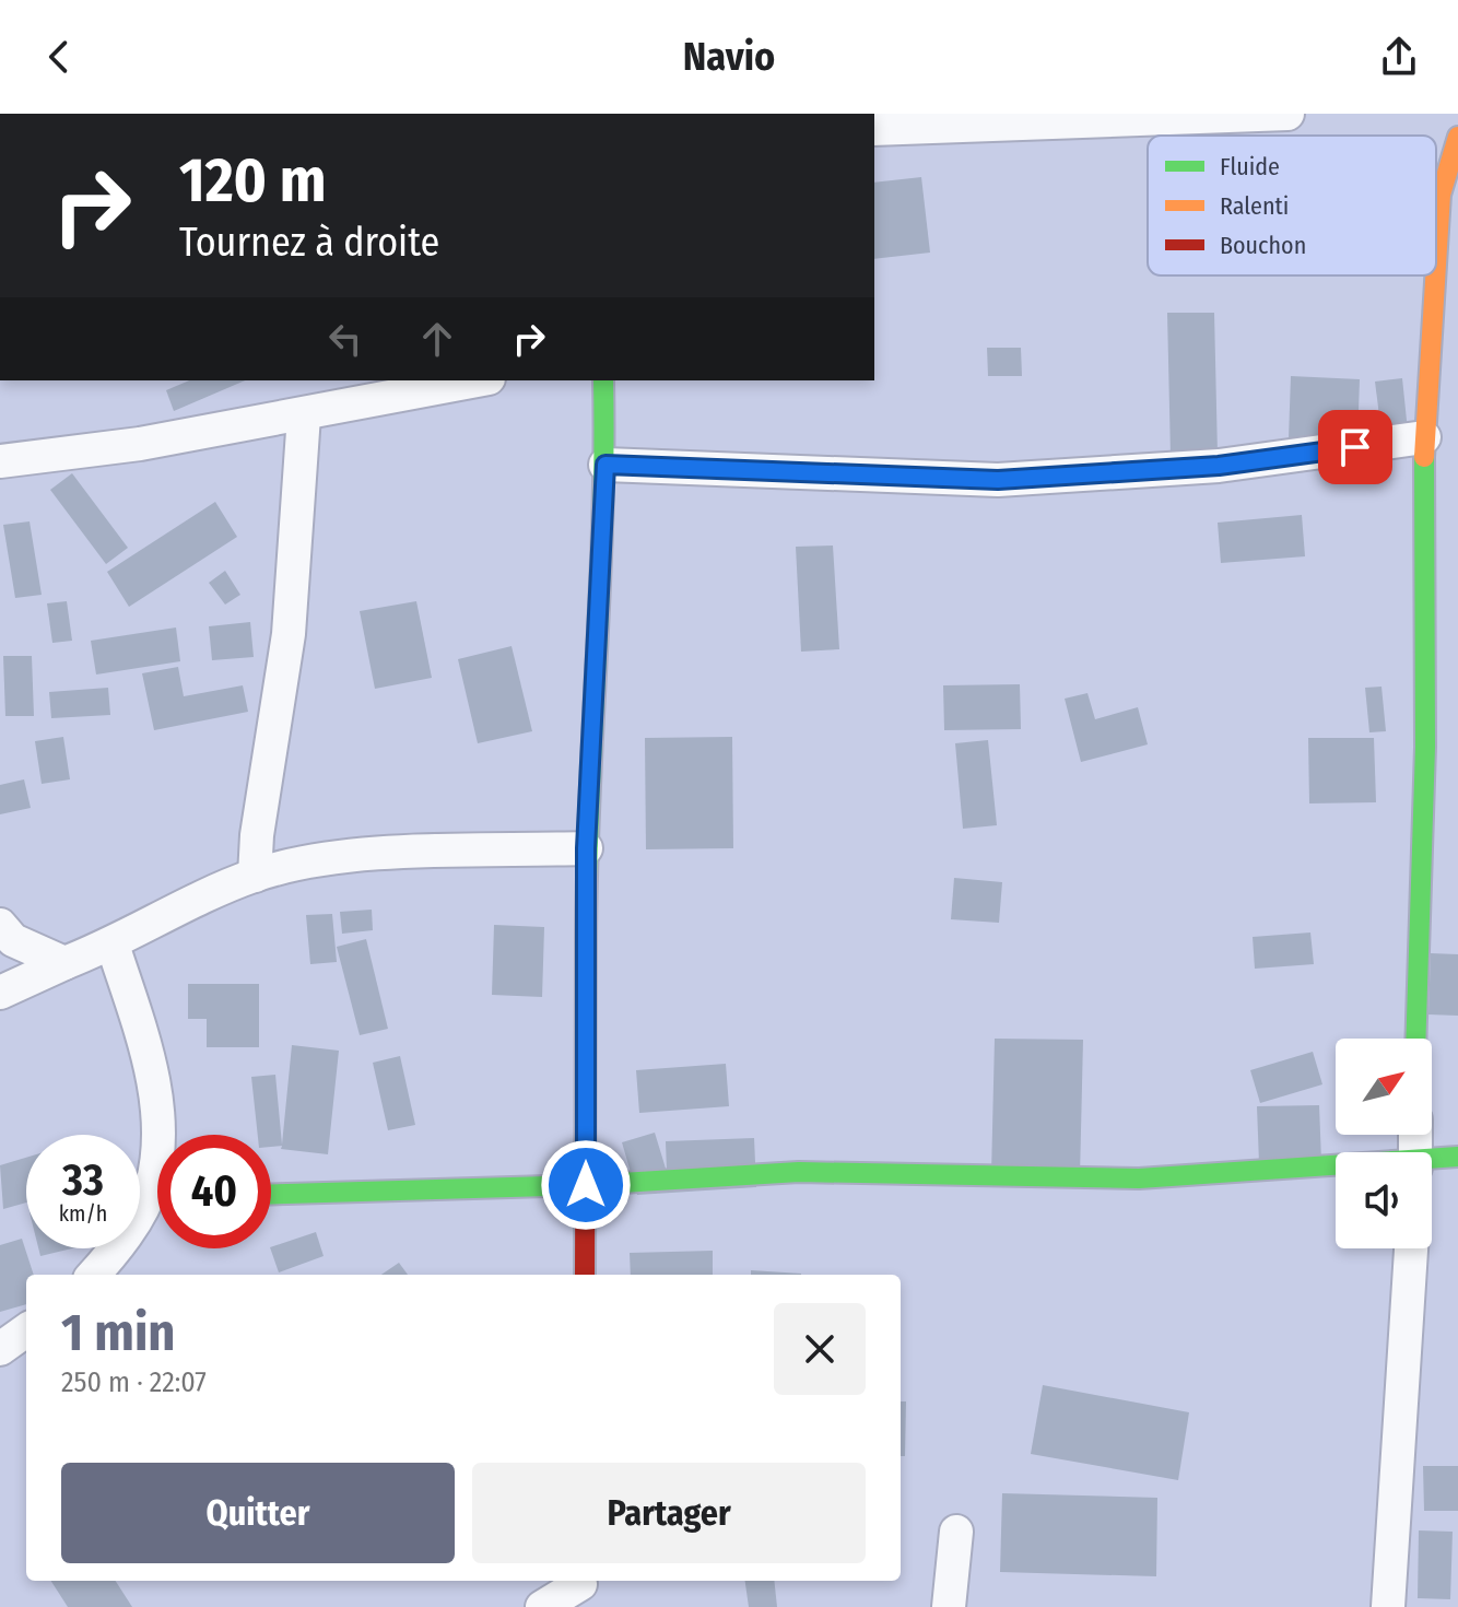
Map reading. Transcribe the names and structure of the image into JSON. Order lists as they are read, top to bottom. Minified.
{"legend":["Fluide","Ralenti","Bouchon"],"north":"top right","page":{"header":"Navio","turn":["120 m","Tournez à droite"],"speed":"33 km/h","limit":"40","heading":["1 min","250 m · 22:07"],"buttons":["Quitter","Partager"]}}
